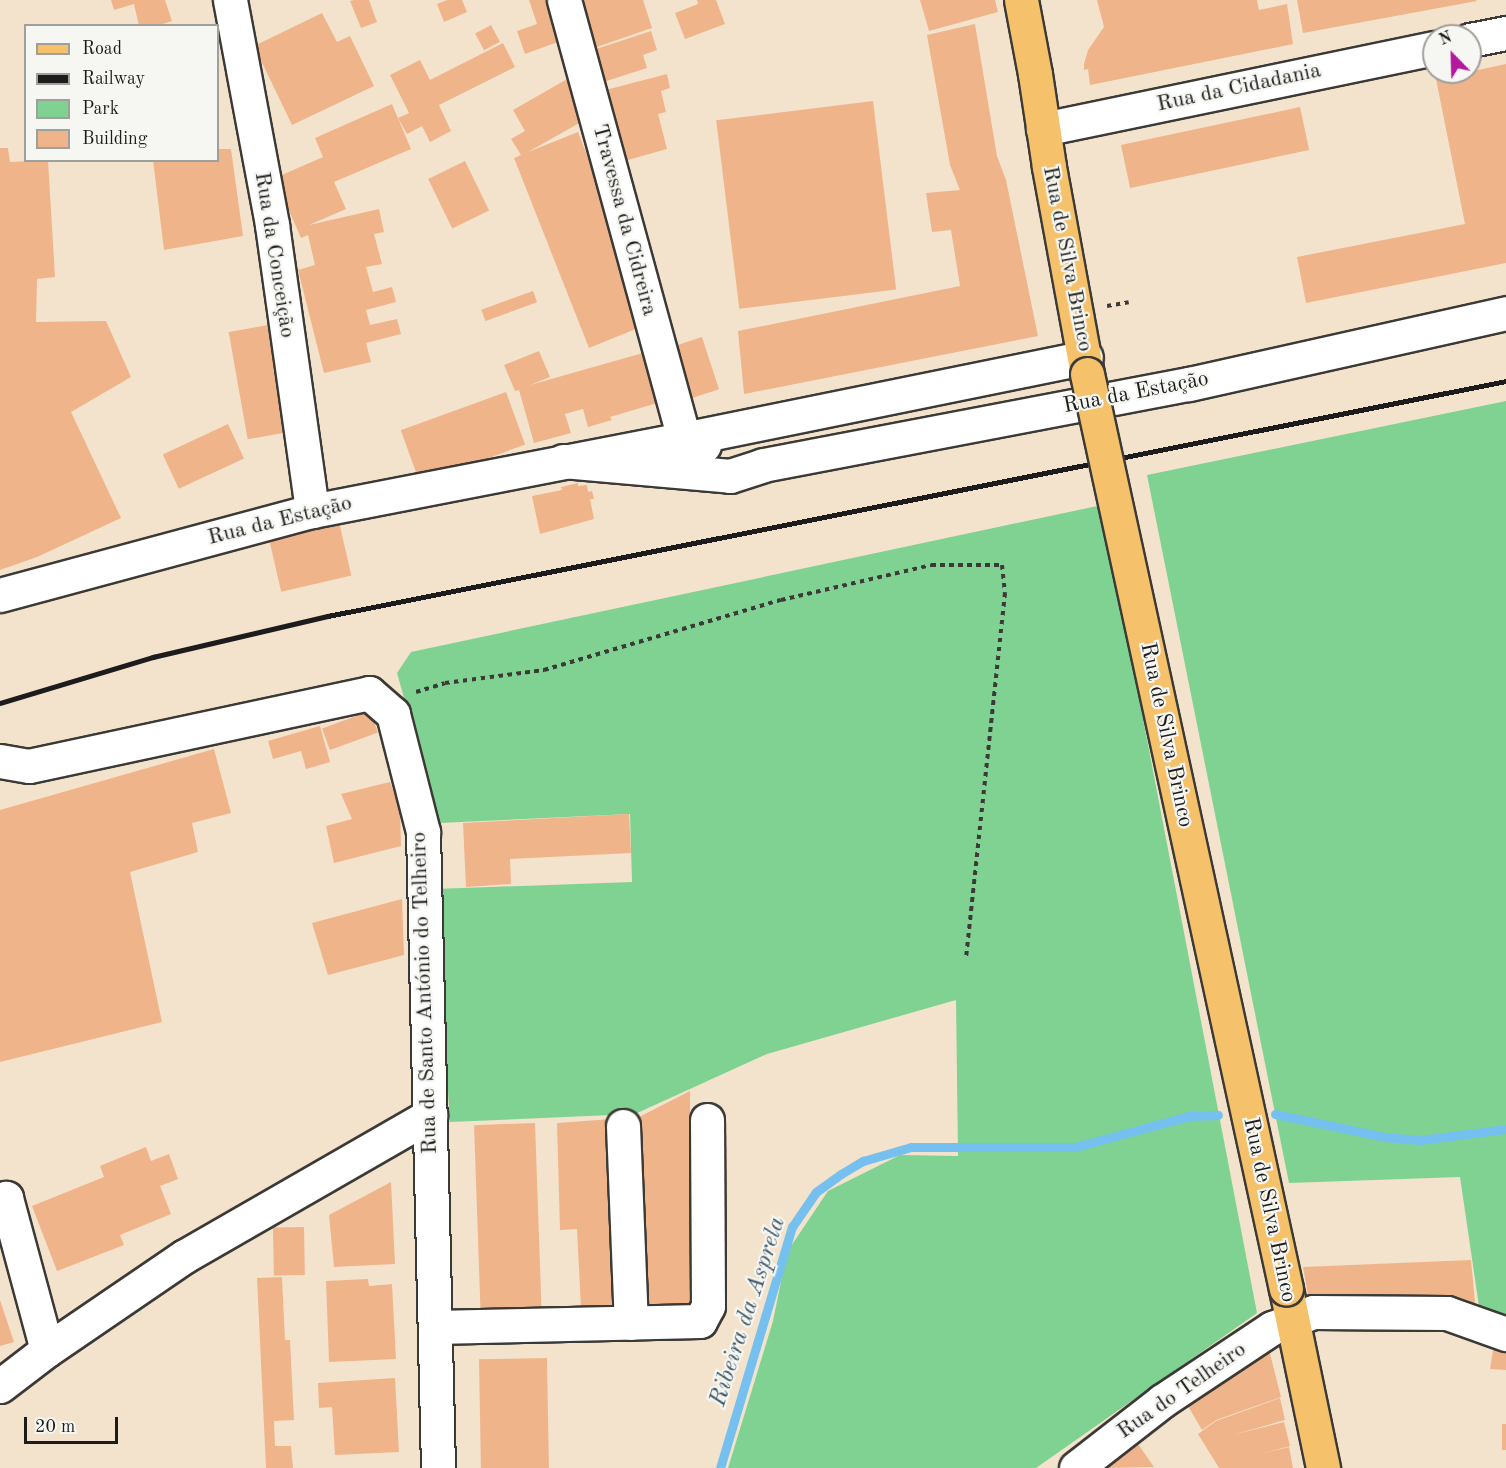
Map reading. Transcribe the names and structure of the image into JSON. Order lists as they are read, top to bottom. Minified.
{"streets":{"main road":["Rua de Silva Brinco"],"street":["Rua da Cidadania","Travessa da Cidreira","Rua da Conceição","Rua da Estação","Rua de Santo António do Telheiro","Rua do Telheiro"]},"crossings":[["Rua da Cidadania","Rua de Silva Brinco"],["Travessa da Cidreira","Rua da Estação"],["Rua da Conceição","Rua da Estação"],["Rua de Silva Brinco","Rua da Estação"],["Rua de Silva Brinco","Rua do Telheiro"]],"water":["Ribeira da Asprela"],"legend":["Road","Railway","Park","Building"],"scale_bar":"20 m","north":"top left"}
